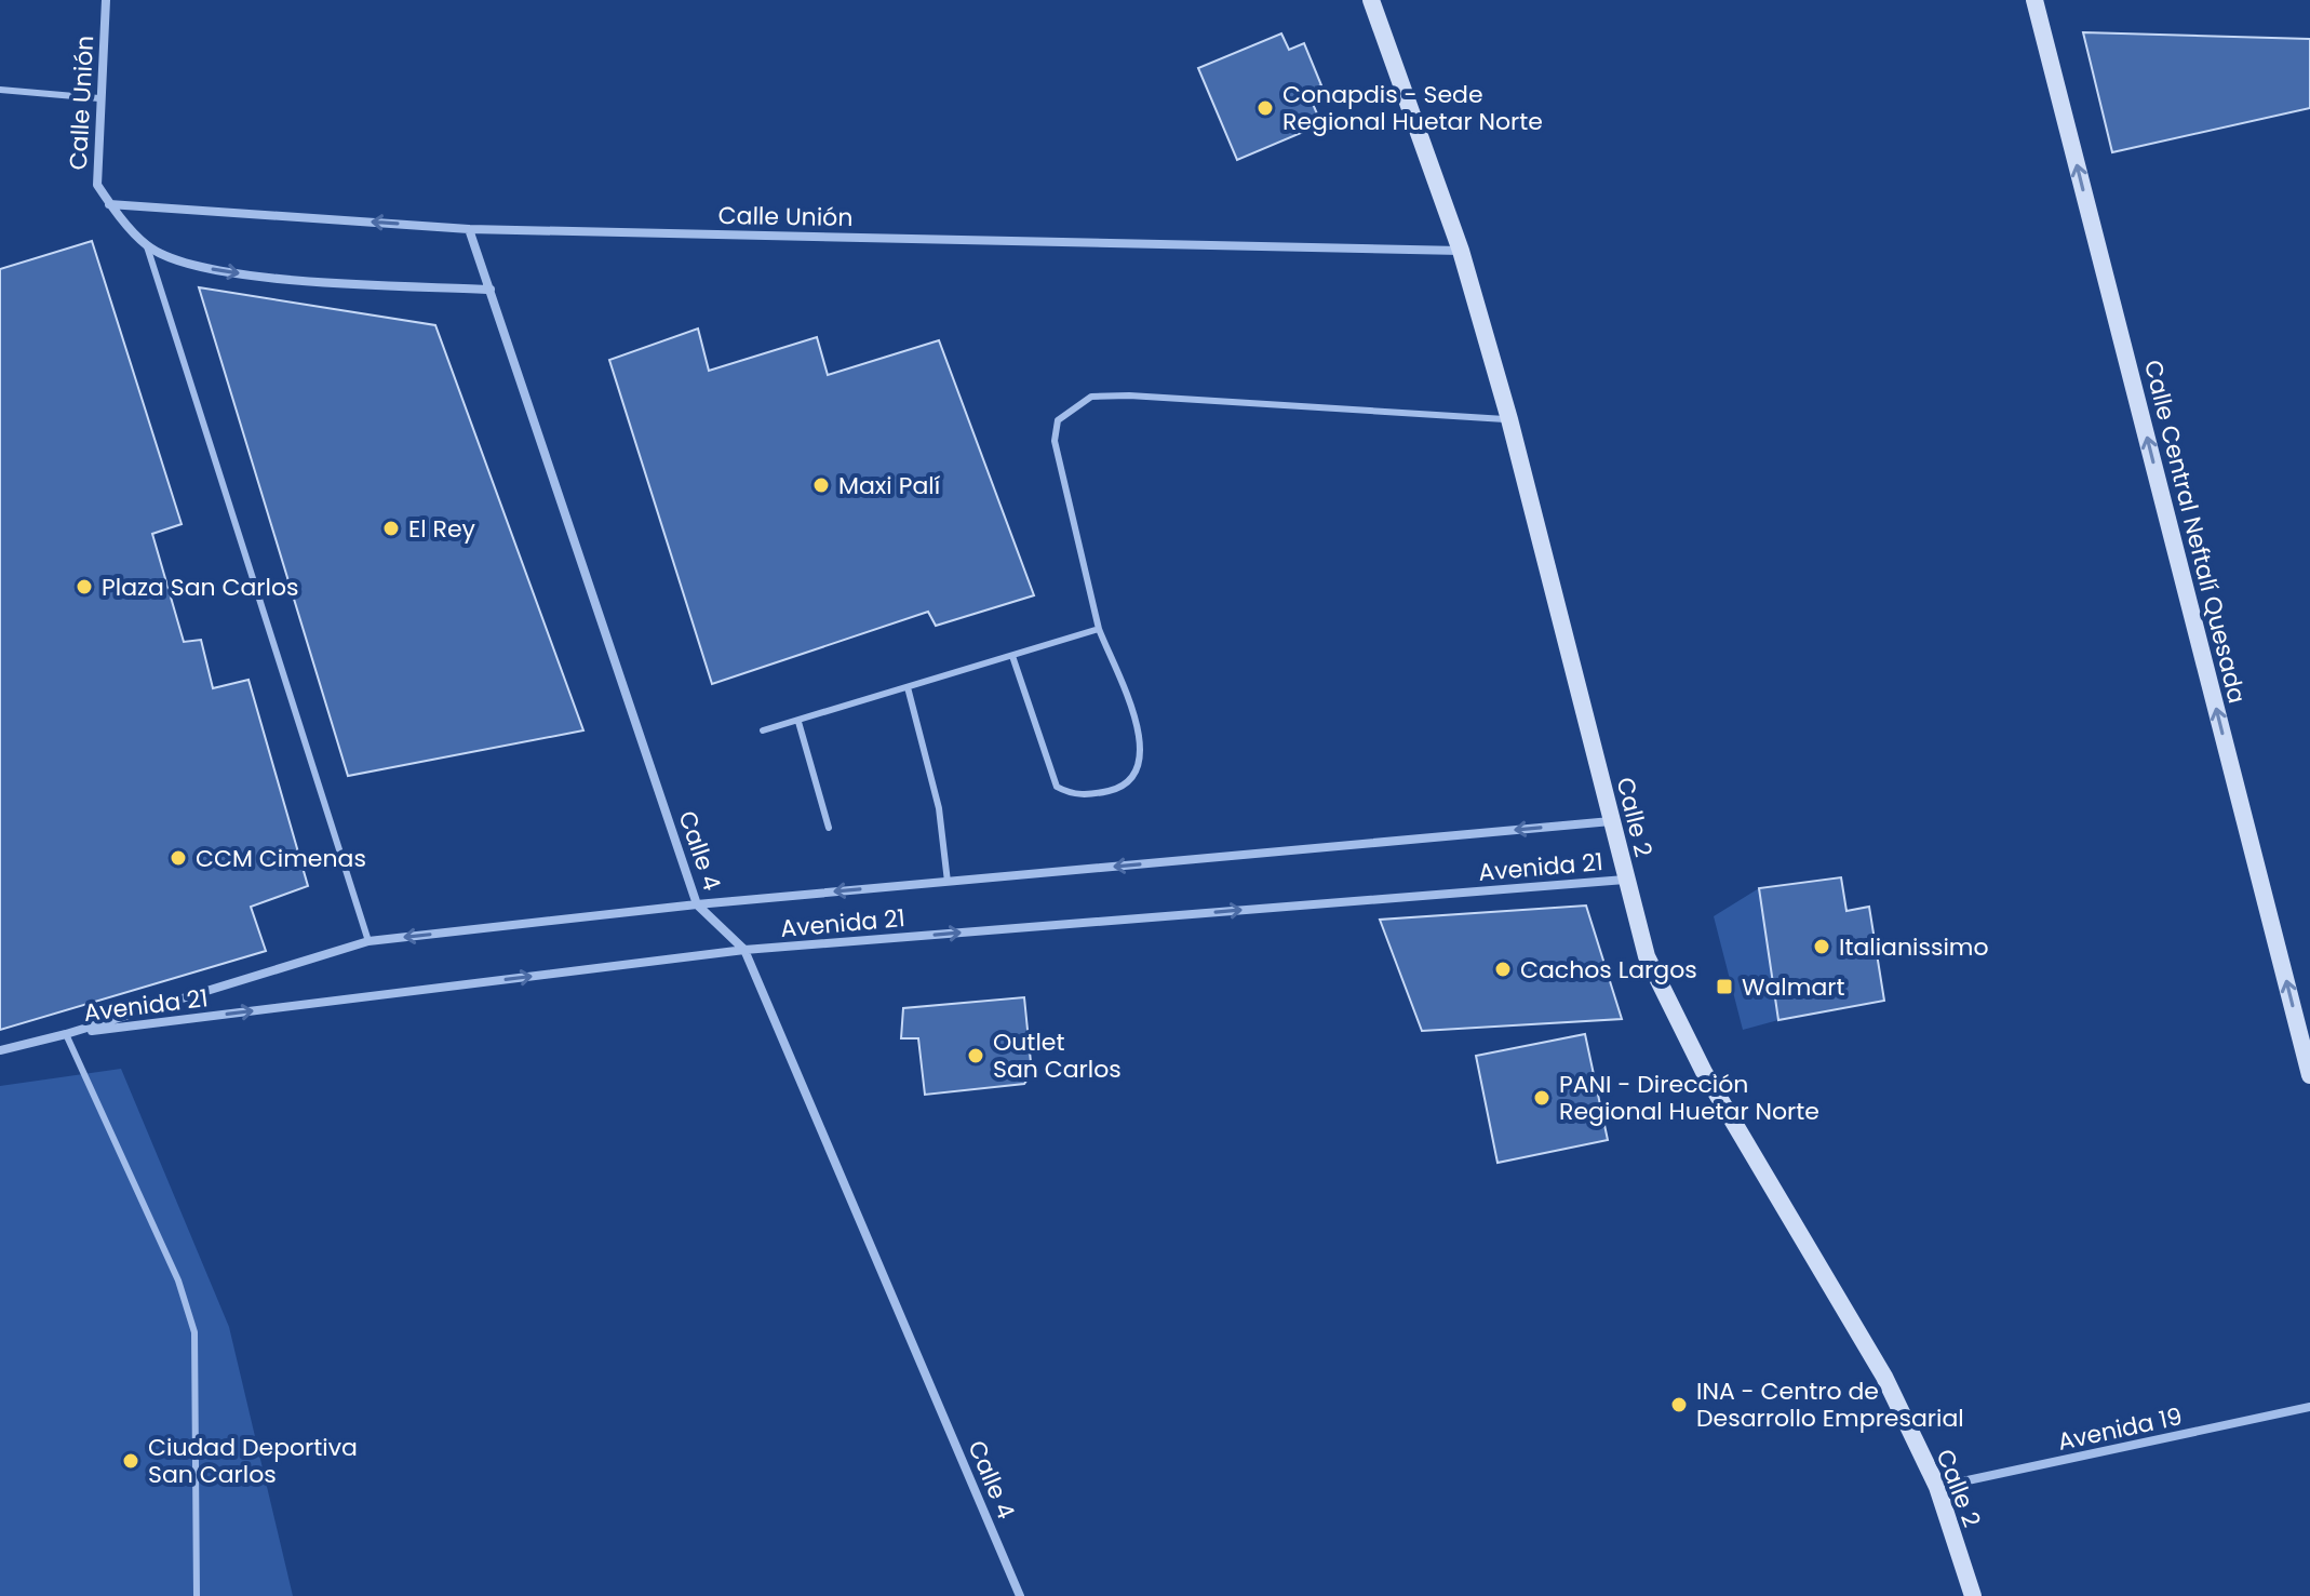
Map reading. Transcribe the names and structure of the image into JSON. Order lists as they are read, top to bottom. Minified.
{"streets":{"main road":["Calle Central Neftalí Quesada","Calle 2"],"street":["Calle Unión","Calle 4","Avenida 21","Avenida 19"]},"crossings":[["Calle Unión","Calle 2"],["Calle Unión","Calle 4"],["Calle 2","Avenida 21"],["Calle 2","Avenida 19"],["Calle 4","Avenida 21"]],"one_way":["Calle Central Neftalí Quesada"],"places":{"other":["Conapdis - Sede Regional Huetar Norte","Maxi Palí","El Rey","Plaza San Carlos","CCM Cimenas","Italianissimo","Cachos Largos","Outlet San Carlos","PANI - Dirección Regional Huetar Norte","INA - Centro de Desarrollo Empresarial","Ciudad Deportiva San Carlos"],"transit":["Walmart"]}}
